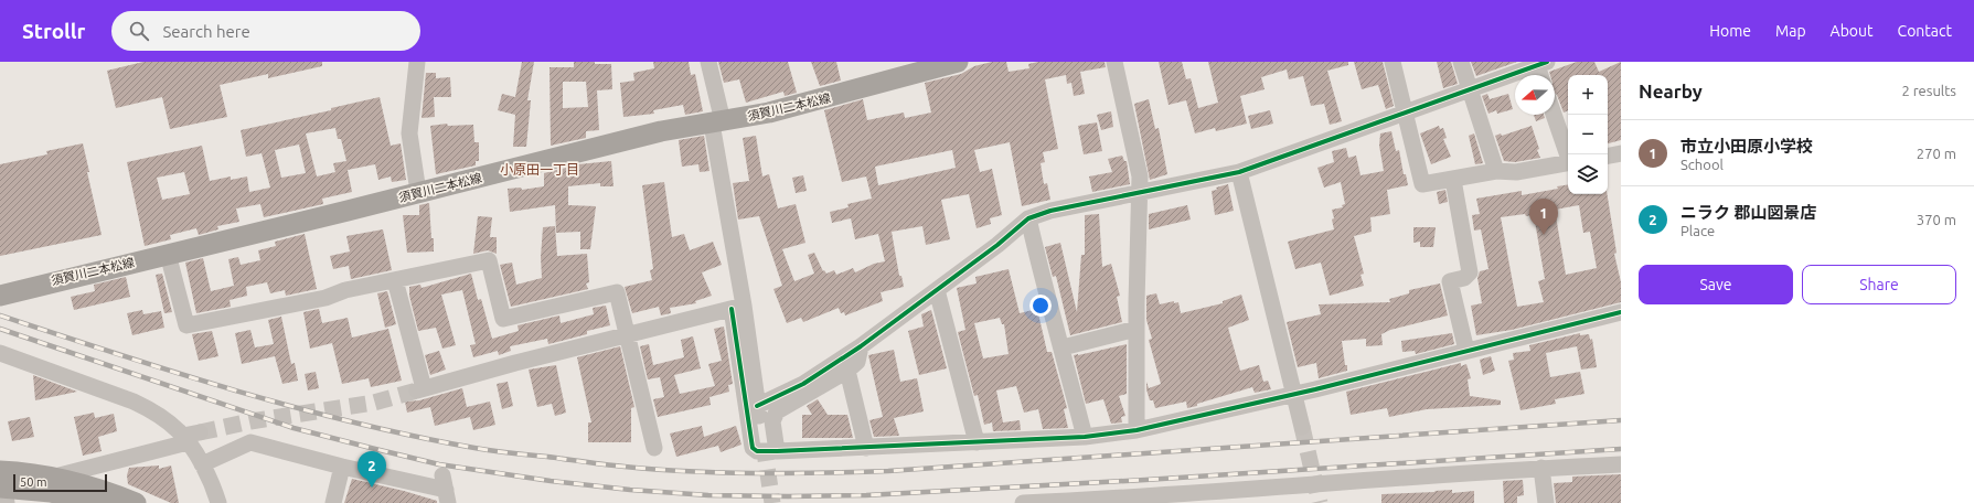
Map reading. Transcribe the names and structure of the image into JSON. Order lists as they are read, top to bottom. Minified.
{"streets":{"main road":["須賀川二本松線"]},"districts":["小原田一丁目"],"scale_bar":"50 m","north":"left","page":{"header":"Strollr","search":"Search here","nav":["Home","Map","About","Contact"],"heading":["Nearby","2 results"],"map_buttons":["+","−"],"list":[{"mark":"1","name":"市立小田原小学校","note":"School","value":"270 m"},{"mark":"2","name":"ニラク 郡山図景店","note":"Place","value":"370 m"}],"pins":["1","2"],"buttons":["Save","Share"],"scale":"50 m"}}
